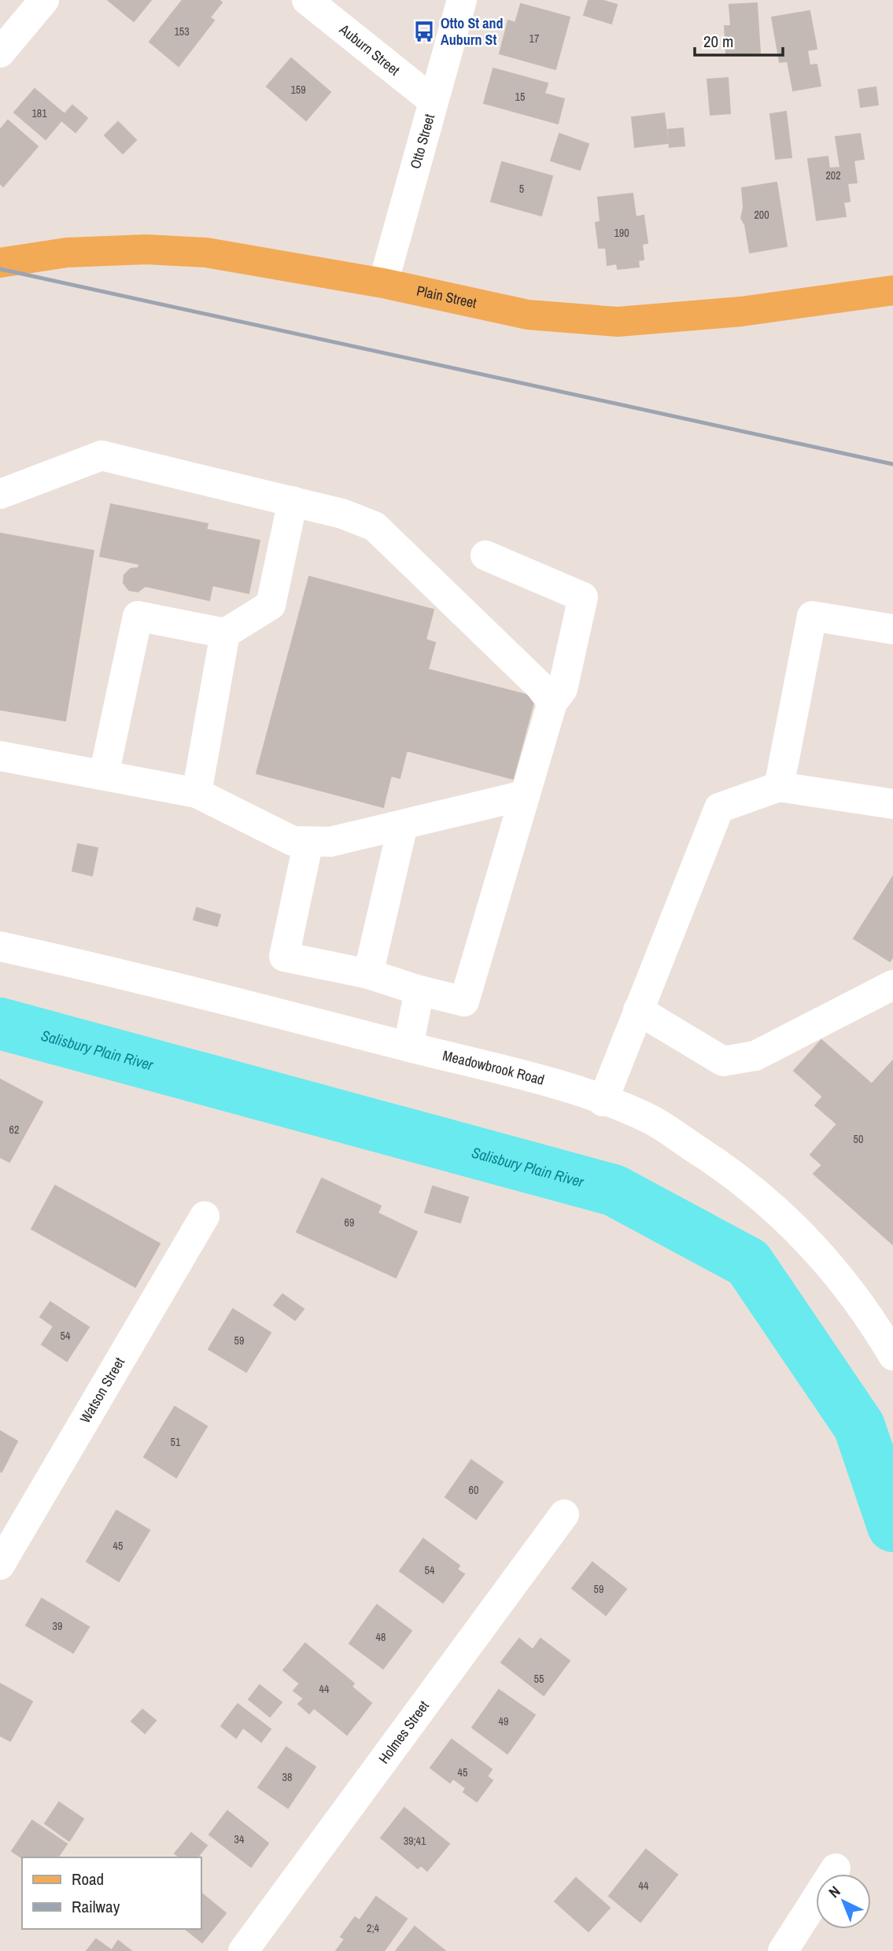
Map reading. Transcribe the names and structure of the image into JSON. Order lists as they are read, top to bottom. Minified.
{"streets":{"main road":["Plain Street"],"street":["Auburn Street","Otto Street","Meadowbrook Road","Watson Street","Holmes Street"]},"crossings":[["Auburn Street","Otto Street"],["Otto Street","Plain Street"]],"water":["Salisbury Plain River"],"places":{"bus stop":["Otto St and Auburn St"]},"house_numbers":["153","17","159","15","181","202","5","200","190","62","50","69","54","59","51","60","45","54","59","39","48","55","44","49","45","38","34","39;41","44","2;4"],"legend":["Road","Railway"],"scale_bar":"20 m","north":"top left"}
